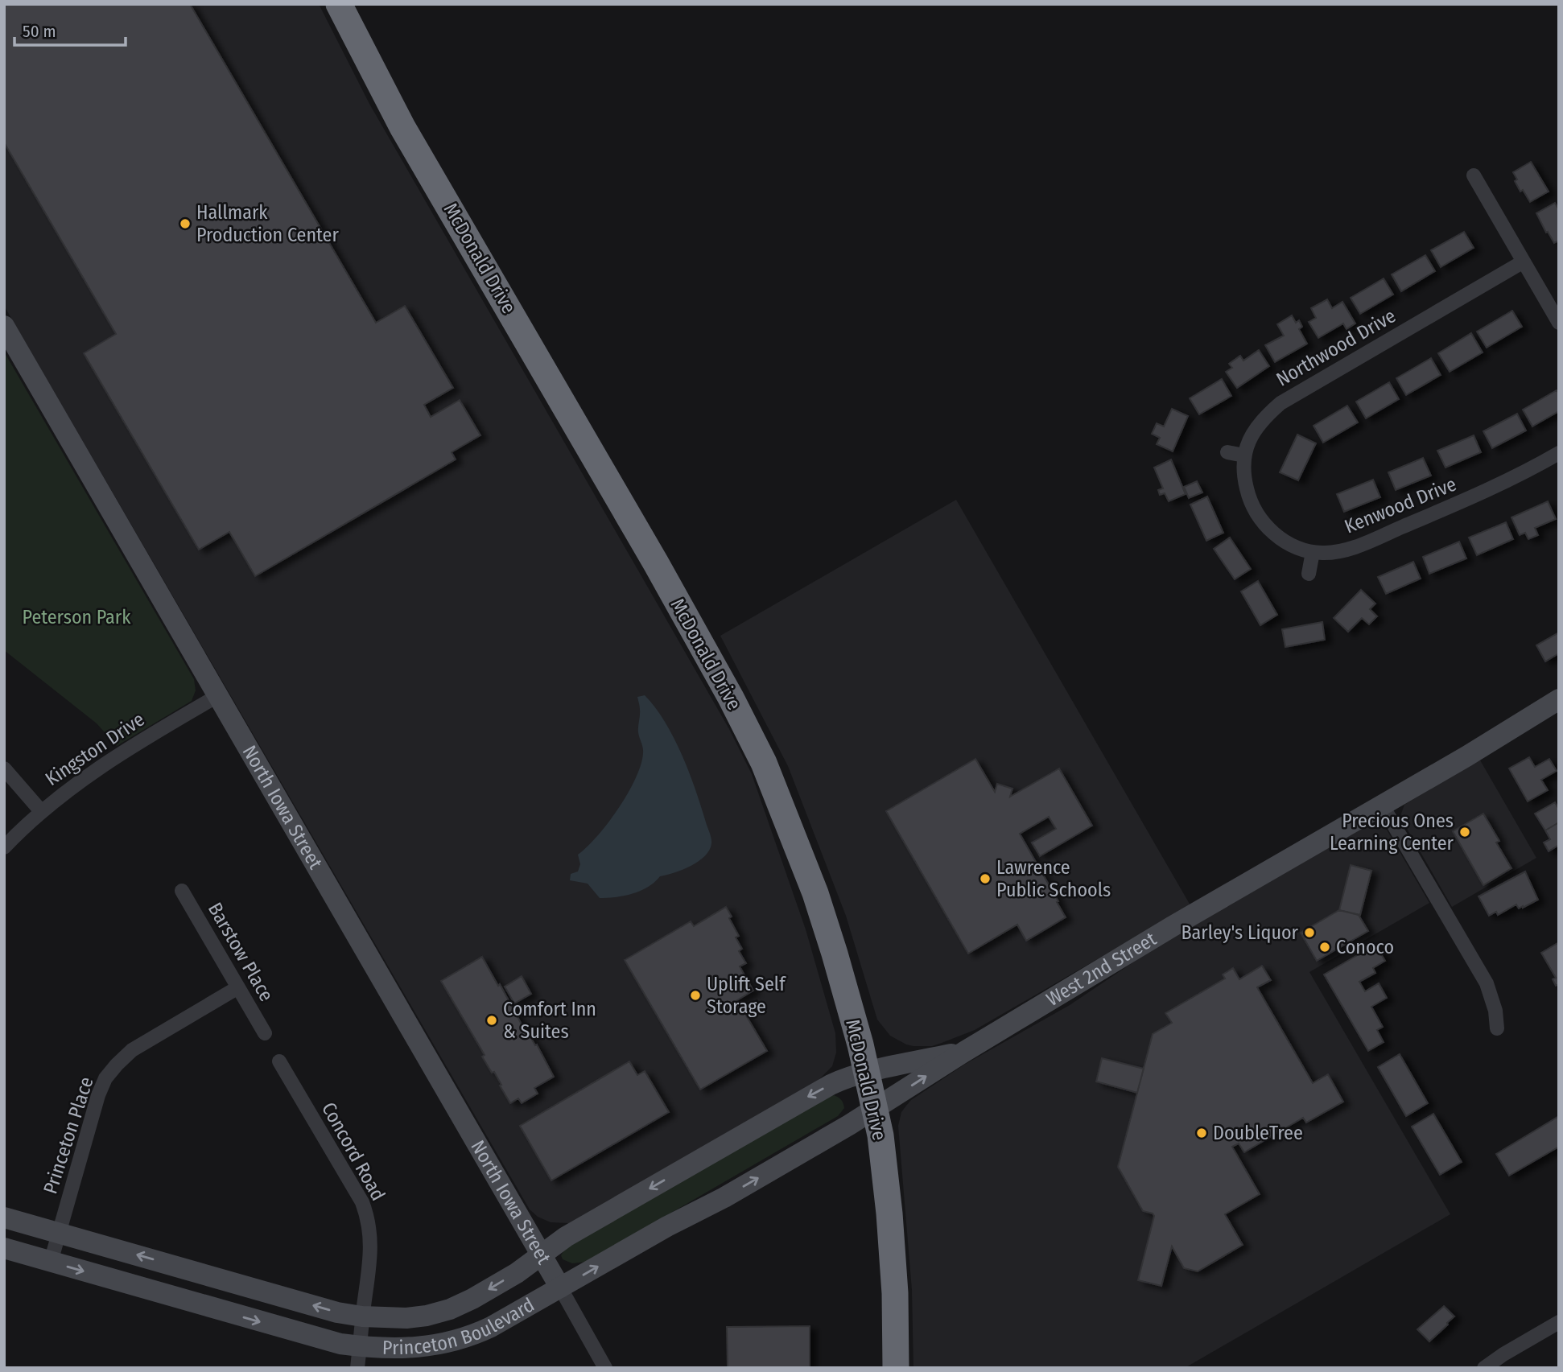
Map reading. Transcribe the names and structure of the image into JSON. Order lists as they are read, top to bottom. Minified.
{"streets":{"highway":["McDonald Drive"],"street":["Northwood Drive","Kenwood Drive","Kingston Drive","North Iowa Street","Barstow Place","West 2nd Street","Princeton Place","Concord Road","Princeton Boulevard"]},"crossings":[["McDonald Drive","West 2nd Street"],["McDonald Drive","Princeton Boulevard"],["Northwood Drive","Kenwood Drive"],["Kingston Drive","North Iowa Street"],["North Iowa Street","Princeton Boulevard"],["Barstow Place","Princeton Place"],["West 2nd Street","Princeton Boulevard"],["Princeton Place","Princeton Boulevard"],["Concord Road","Princeton Boulevard"]],"parks":["Peterson Park"],"places":["Hallmark Production Center","Precious Ones Learning Center","Lawrence Public Schools","Barley's Liquor","Conoco","Uplift Self Storage","Comfort Inn & Suites","DoubleTree"],"scale_bar":"50 m"}
